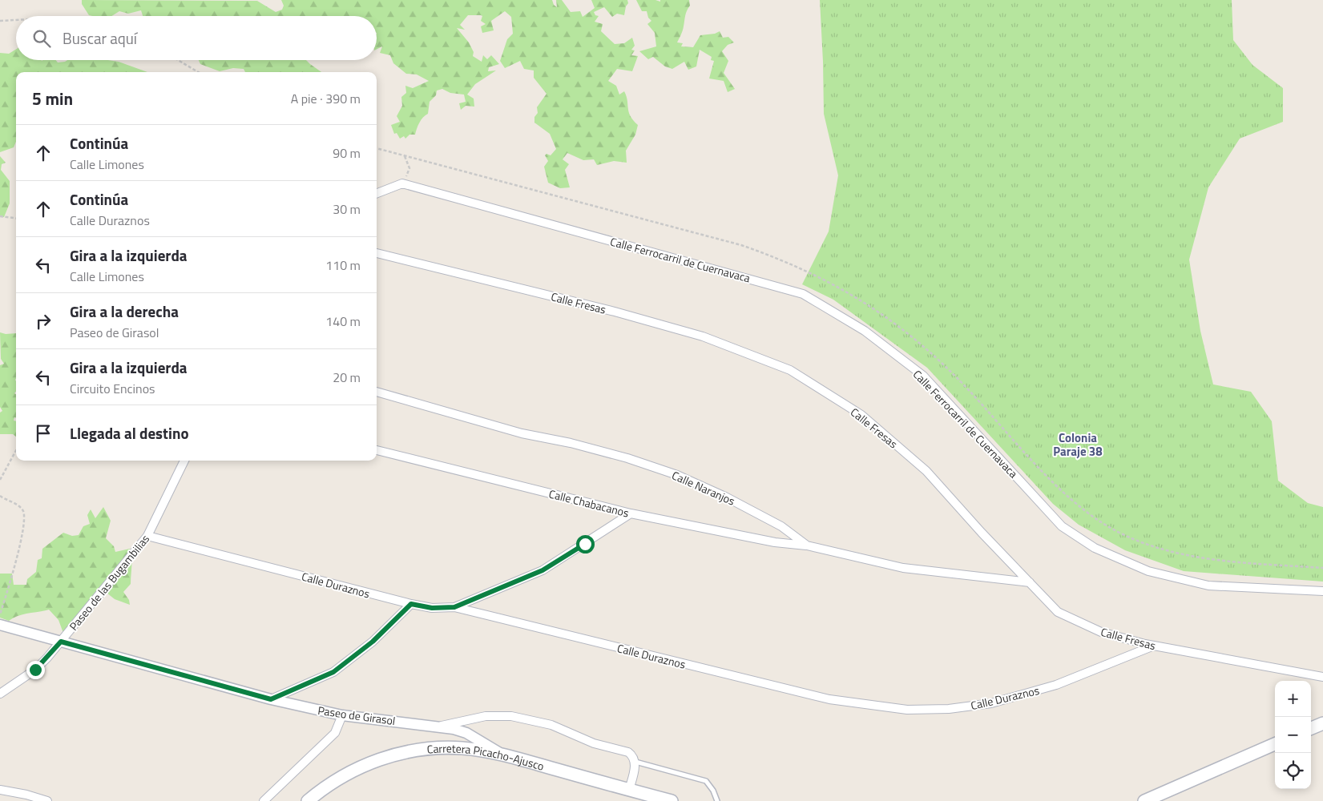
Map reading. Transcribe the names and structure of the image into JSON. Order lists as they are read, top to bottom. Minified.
{"streets":{"main road":["Carretera Picacho-Ajusco"],"street":["Calle Ferrocarril de Cuernavaca","Calle Fresas","Calle Naranjos","Calle Chabacanos","Paseo de las Bugambilias","Calle Duraznos","Paseo de Girasol"]},"crossings":[["Calle Fresas","Calle Naranjos"],["Calle Fresas","Calle Duraznos"],["Calle Naranjos","Calle Chabacanos"],["Paseo de las Bugambilias","Calle Duraznos"],["Paseo de las Bugambilias","Paseo de Girasol"],["Paseo de Girasol","Carretera Picacho-Ajusco"]],"districts":["Colonia Paraje 38"],"page":{"search":"Buscar aquí","heading":["5 min","A pie · 390 m"],"list":[["Continúa","Calle Limones","90 m"],["Continúa","Calle Duraznos","30 m"],["Gira a la izquierda","Calle Limones","110 m"],["Gira a la derecha","Paseo de Girasol","140 m"],["Gira a la izquierda","Circuito Encinos","20 m"],"Llegada al destino"],"map_buttons":["+","−"]}}
